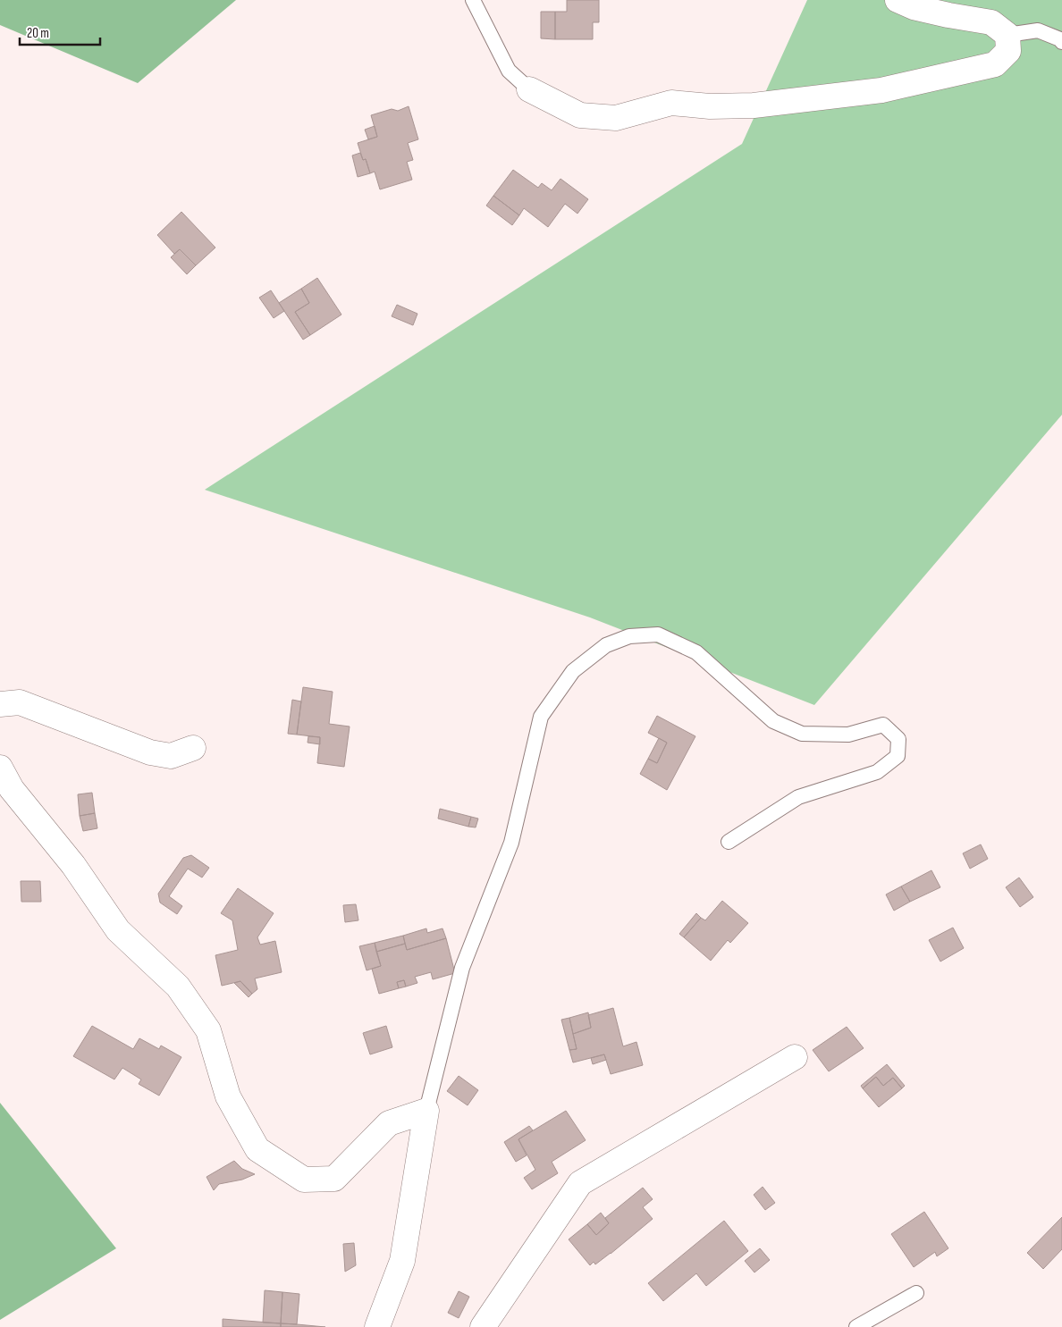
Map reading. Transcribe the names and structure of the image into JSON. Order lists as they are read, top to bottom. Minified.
{"scale_bar":"20 m"}
